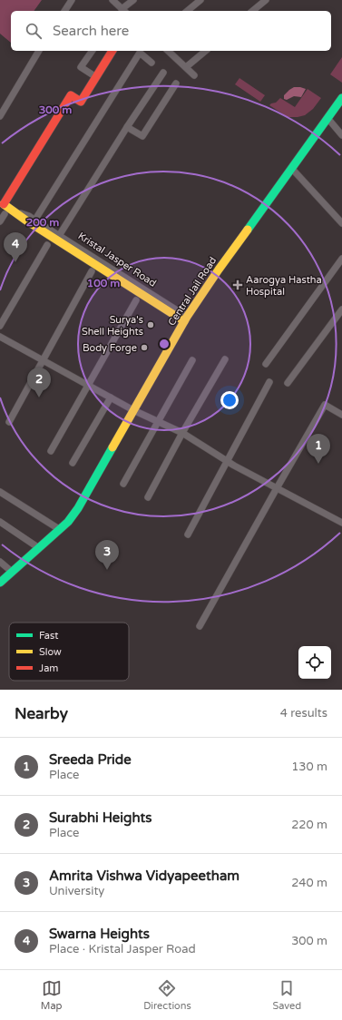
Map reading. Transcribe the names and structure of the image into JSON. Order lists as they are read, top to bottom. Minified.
{"streets":{"main road":["Kristal Jasper Road","Central Jail Road"]},"crossings":[["Kristal Jasper Road","Central Jail Road"]],"places":{"health":["Aarogya Hastha Hospital"],"other":["Surya's Shell Heights","Body Forge"]},"legend":["Fast","Slow","Jam"],"page":{"search":"Search here","pins":["4","2","1","3"],"heading":["Nearby","4 results"],"list":[{"mark":"1","name":"Sreeda Pride","note":"Place","value":"130 m"},{"mark":"2","name":"Surabhi Heights","note":"Place","value":"220 m"},{"mark":"3","name":"Amrita Vishwa Vidyapeetham","note":"University","value":"240 m"},{"mark":"4","name":"Swarna Heights","note":"Place · Kristal Jasper Road","value":"300 m"}],"nav":["Map","Directions","Saved"]},"rings":["300 m","200 m","100 m"]}
